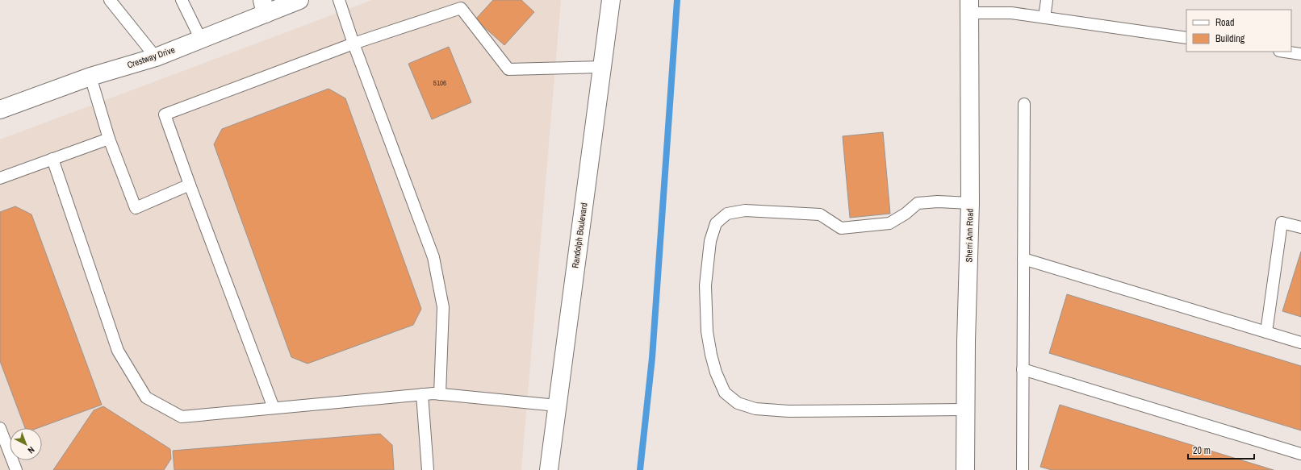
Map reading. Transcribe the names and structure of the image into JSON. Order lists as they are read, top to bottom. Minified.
{"streets":{"main road":["Crestway Drive","Randolph Boulevard","Sherri Ann Road"]},"house_numbers":["5106"],"legend":["Road","Building"],"scale_bar":"20 m","north":"bottom right"}
